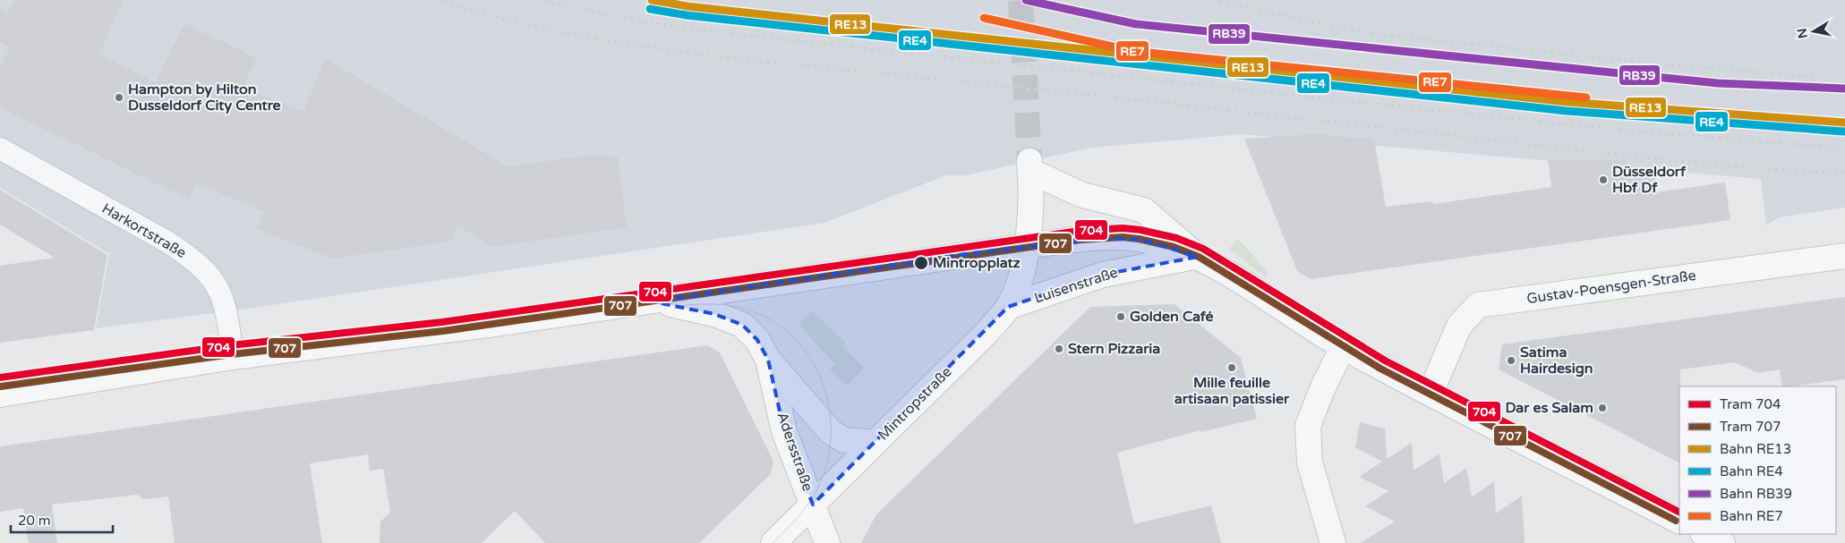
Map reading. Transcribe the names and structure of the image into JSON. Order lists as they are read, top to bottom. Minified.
{"streets":{"street":["Harkortstraße","Luisenstraße","Gustav-Poensgen-Straße","Mintropstraße","Adersstraße"]},"crossings":[["Luisenstraße","Mintropstraße"],["Mintropstraße","Adersstraße"]],"places":["Hampton by Hilton Dusseldorf City Centre","Düsseldorf Hbf Df","Mintropplatz","Golden Café","Stern Pizzaria","Satima Hairdesign","Mille feuille artisaan patissier","Dar es Salam"],"lines":["rail line RE13","rail line RB39","rail line RE4","rail line RE7","tram line 704","tram line 707"],"legend":["Tram 704","Tram 707","Bahn RE13","Bahn RE4","Bahn RB39","Bahn RE7"],"scale_bar":"20 m","north":"left"}
